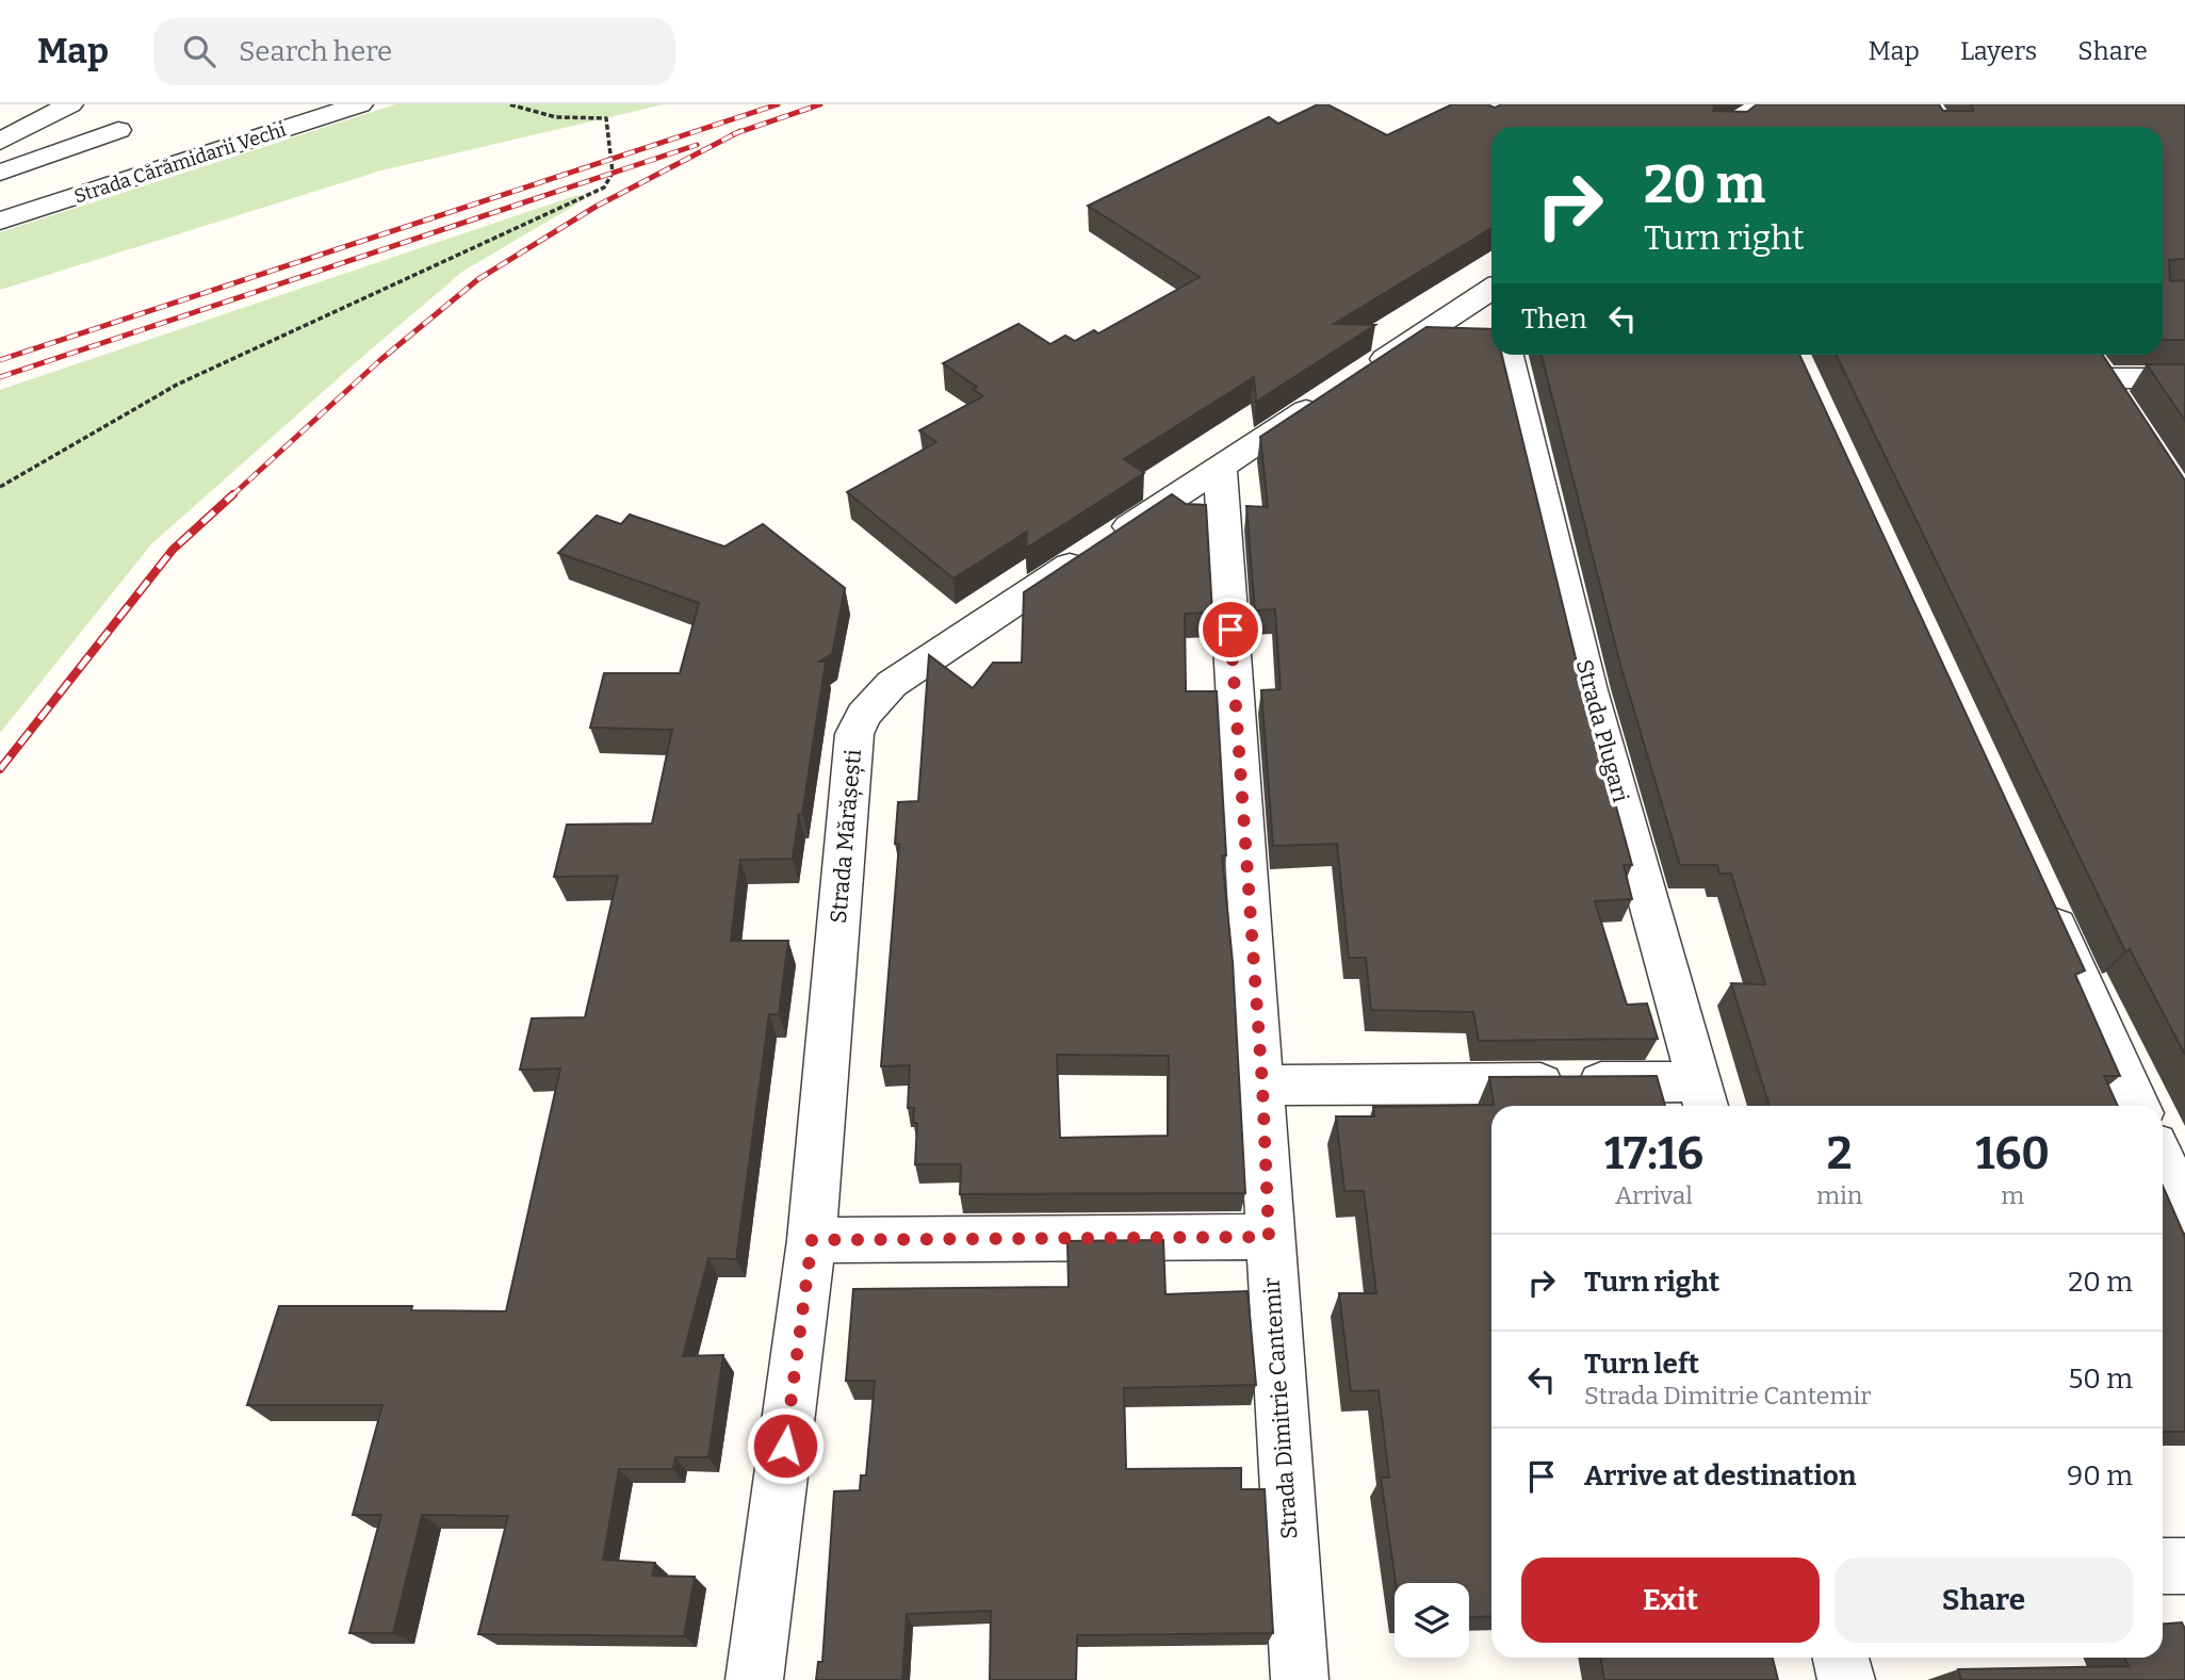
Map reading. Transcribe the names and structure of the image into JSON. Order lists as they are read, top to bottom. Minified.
{"streets":{"street":["Strada Cărămidarii Vechi","Strada Plugari","Strada Mărășești","Strada Dimitrie Cantemir"]},"crossings":[["Strada Mărășești","Strada Dimitrie Cantemir"]],"page":{"header":"Map","search":"Search here","nav":["Map","Layers","Share"],"turn":["20 m","Turn right"],"then":"Then","eta":["17:16","Arrival","2","min","160","m"],"list":[{"name":"Turn right","value":"20 m"},{"name":"Turn left","note":"Strada Dimitrie Cantemir","value":"50 m"},{"name":"Arrive at destination","value":"90 m"}],"buttons":["Exit","Share"]}}
